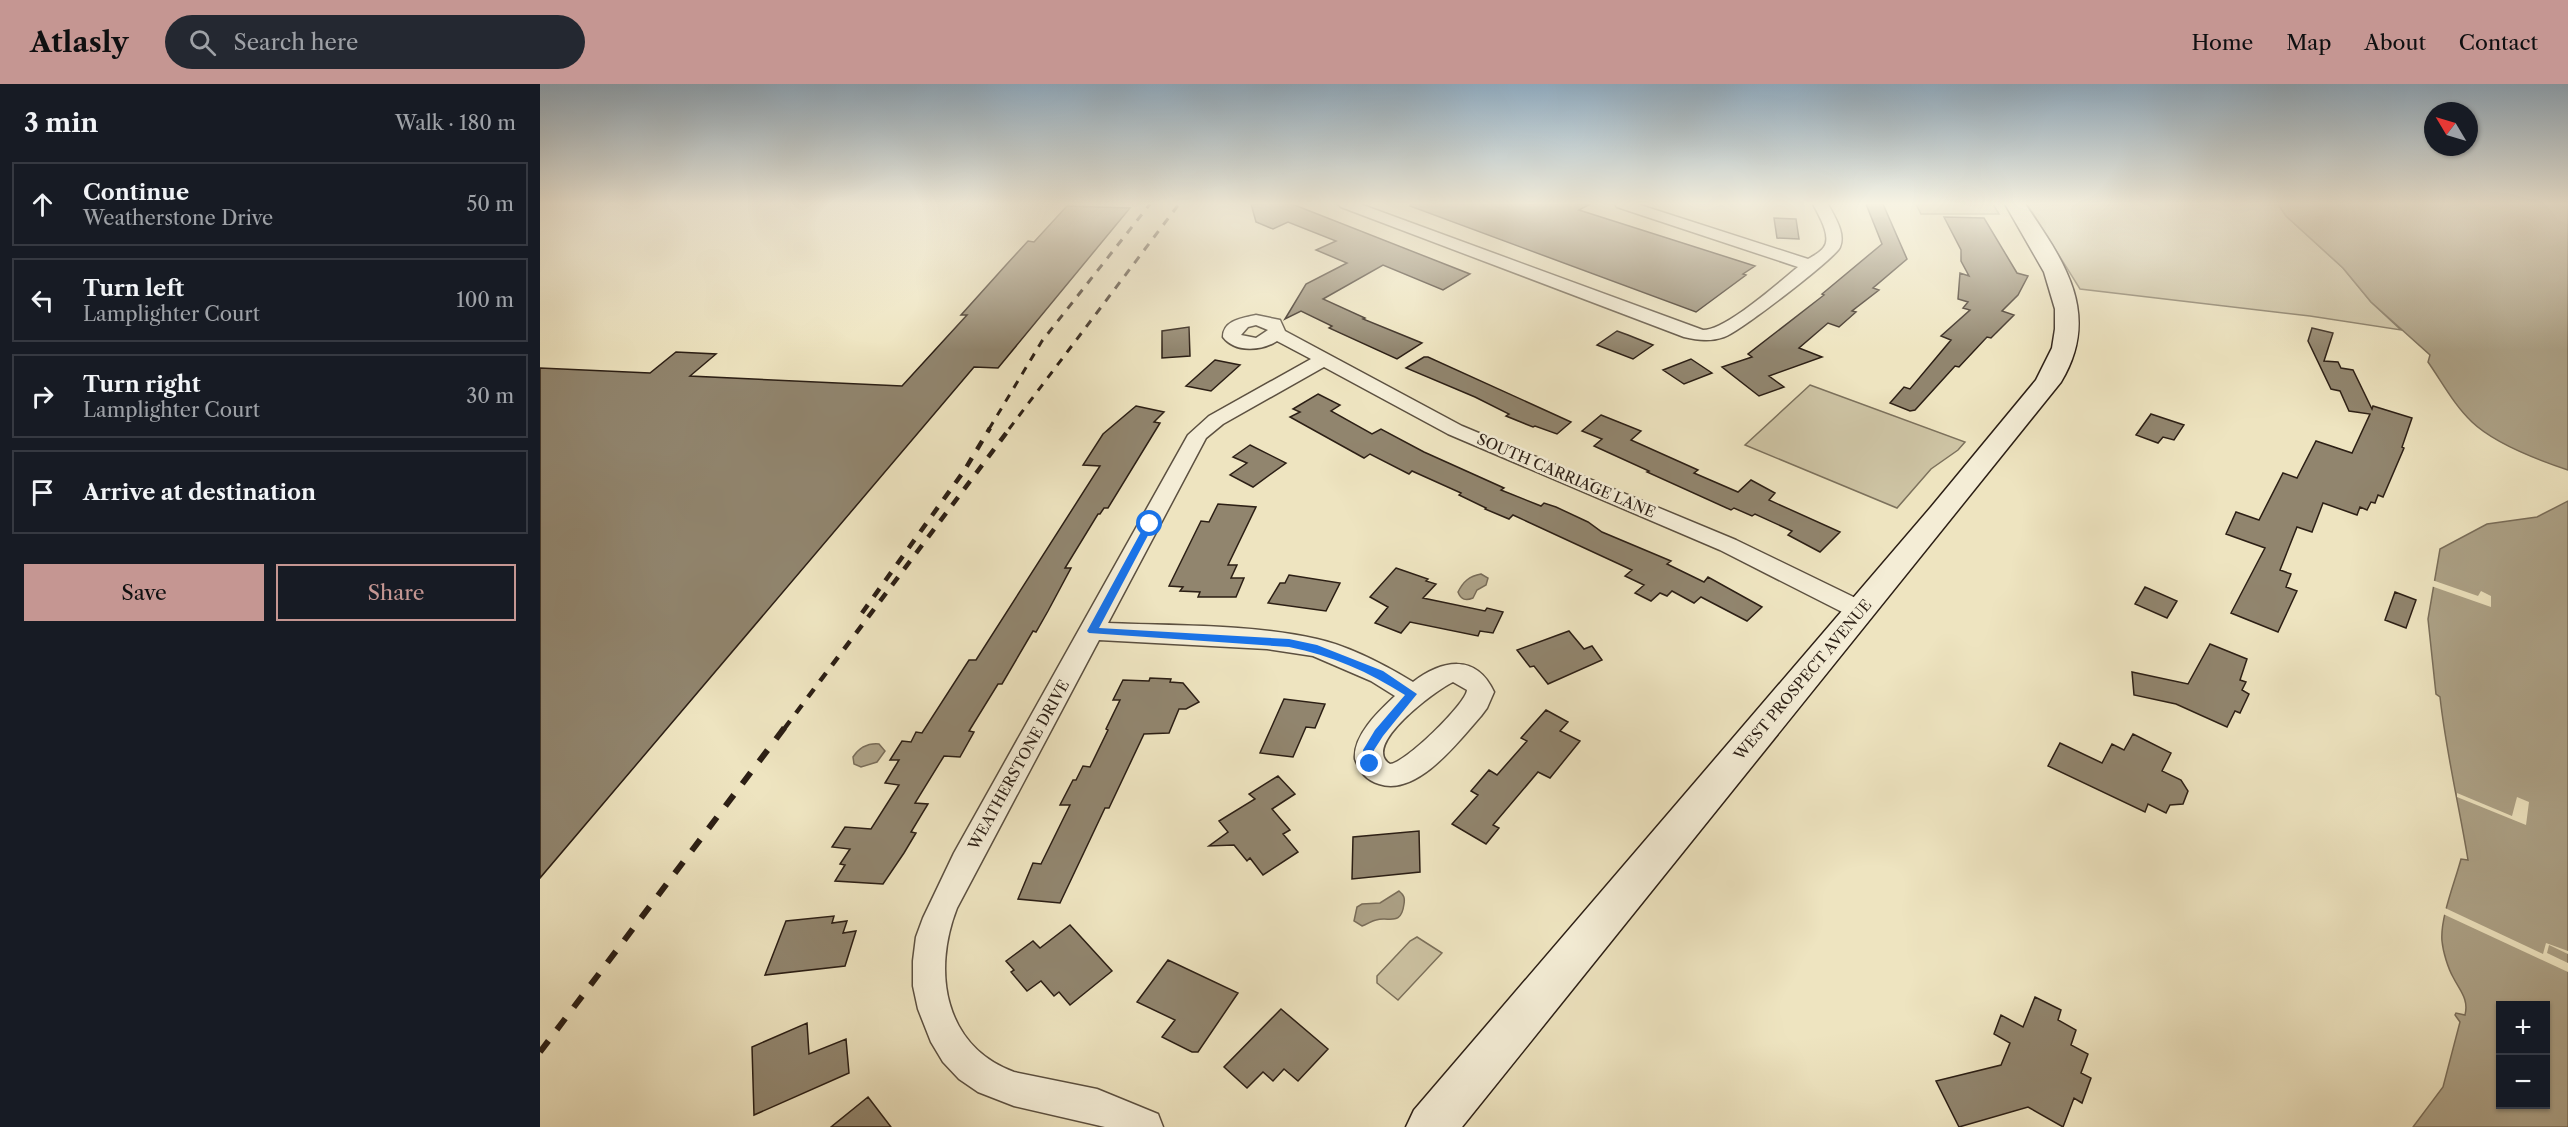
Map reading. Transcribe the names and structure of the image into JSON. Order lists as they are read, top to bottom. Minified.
{"streets":{"main road":["WEST PROSPECT AVENUE"],"street":["SOUTH CARRIAGE LANE","WEATHERSTONE DRIVE"]},"crossings":[["SOUTH CARRIAGE LANE","WEST PROSPECT AVENUE"],["SOUTH CARRIAGE LANE","WEATHERSTONE DRIVE"]],"north":"top left","page":{"header":"Atlasly","search":"Search here","nav":["Home","Map","About","Contact"],"heading":["3 min","Walk · 180 m"],"list":[["Continue","Weatherstone Drive","50 m"],["Turn left","Lamplighter Court","100 m"],["Turn right","Lamplighter Court","30 m"],"Arrive at destination"],"buttons":["Save","Share"],"map_buttons":["+","−"]}}
